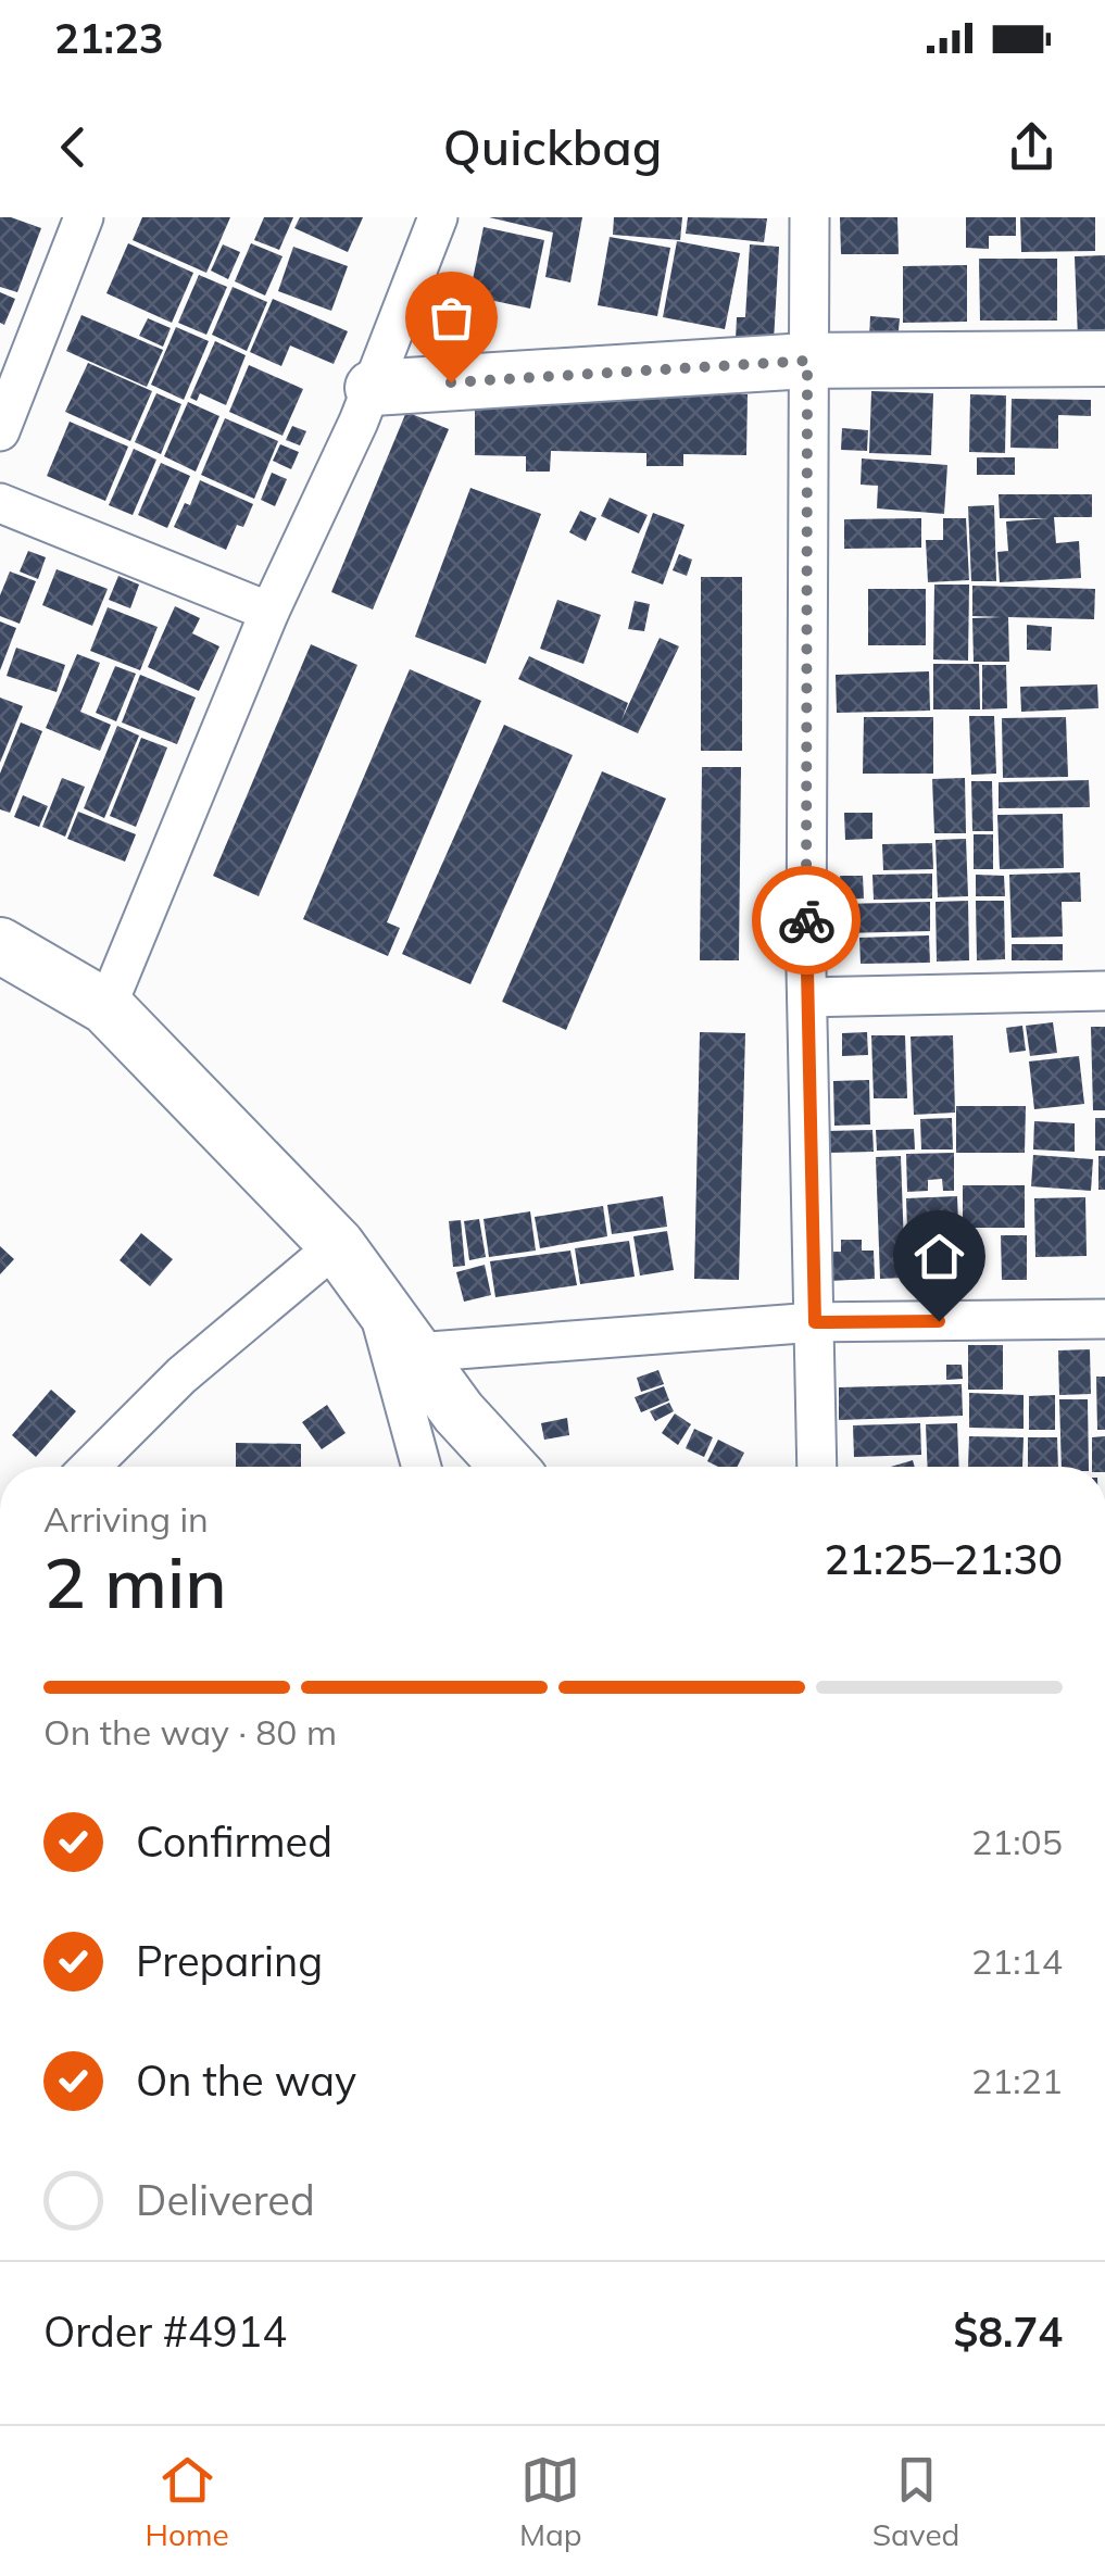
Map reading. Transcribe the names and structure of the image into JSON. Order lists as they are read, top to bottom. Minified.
{"page":{"status":"21:23","header":"Quickbag","heading":["2 min","Arriving in","21:25–21:30"],"panel":["Order #4914","$8.74"],"bar":"On the way · 80 m","list":[["Confirmed","21:05"],["Preparing","21:14"],["On the way","21:21"],"Delivered"],"tabs":["Home","Map","Saved"]}}
